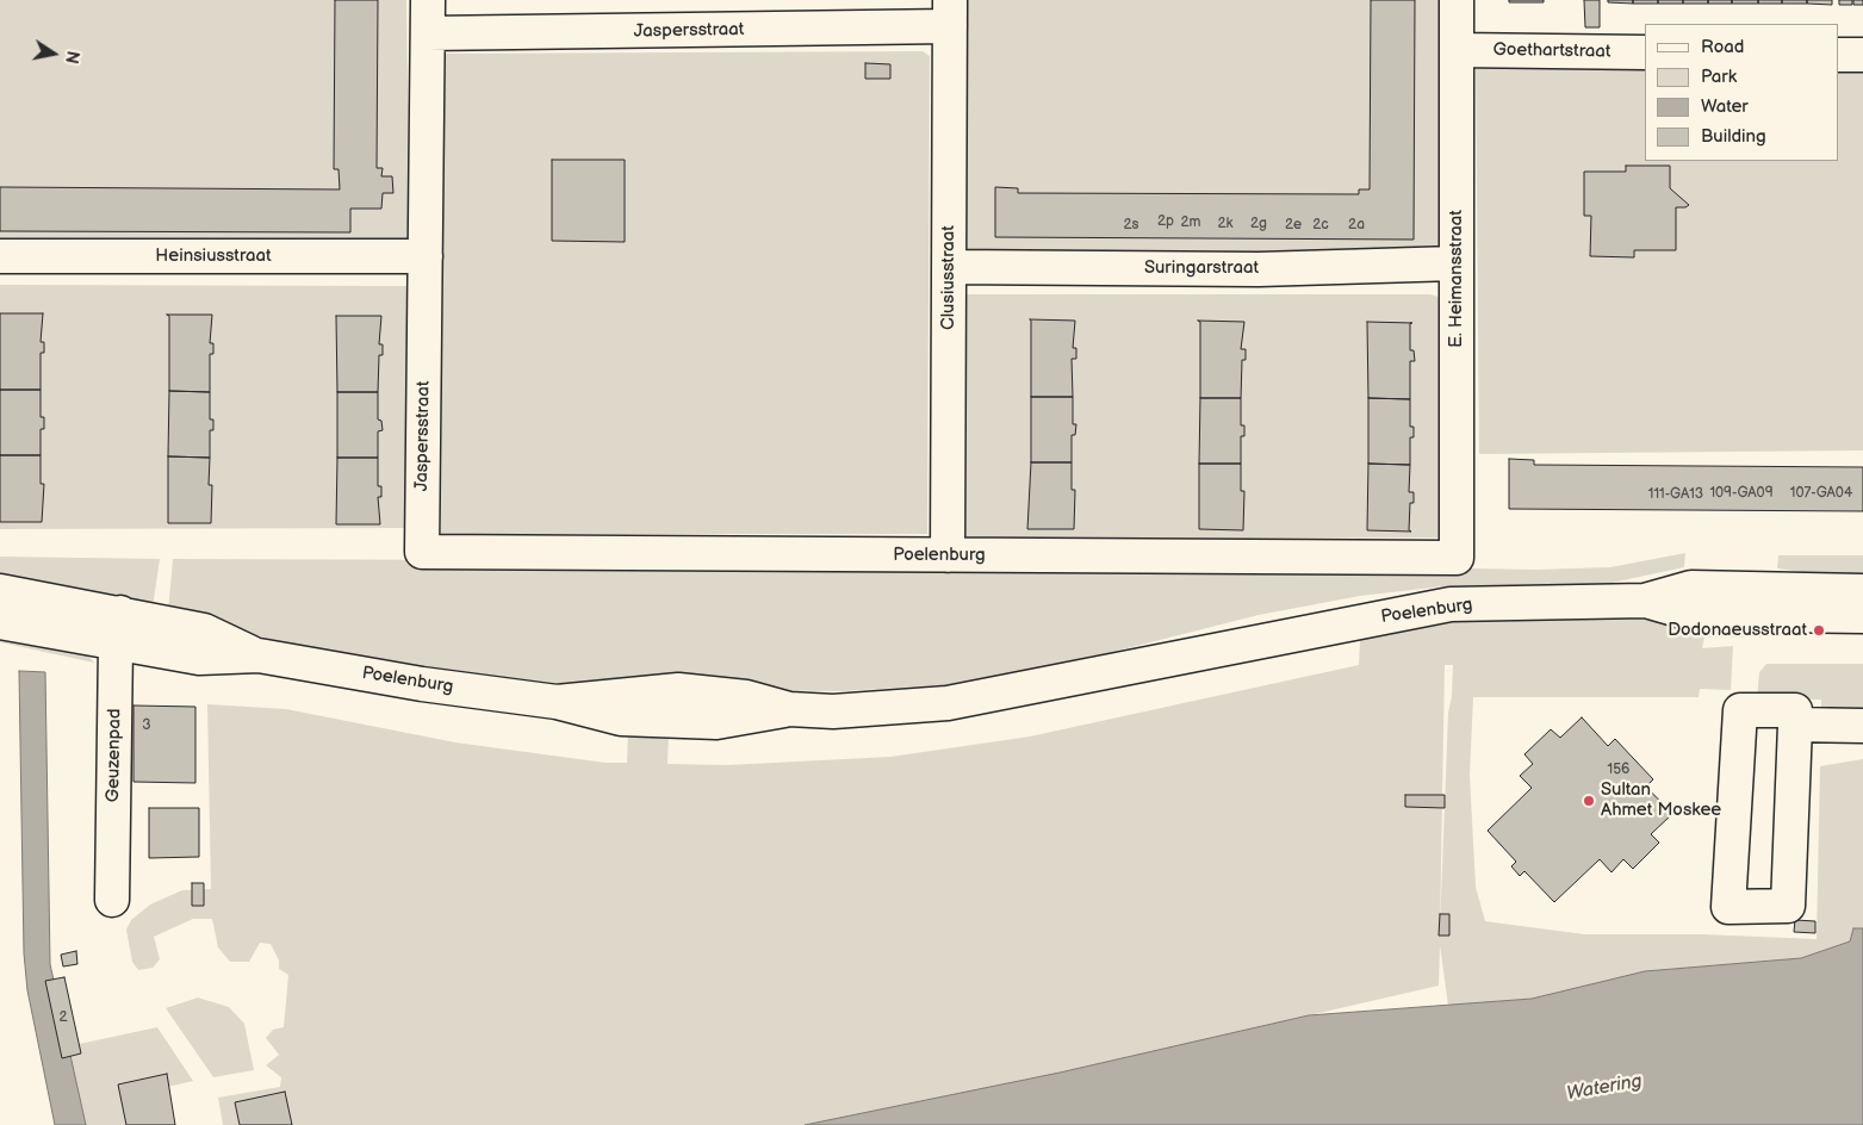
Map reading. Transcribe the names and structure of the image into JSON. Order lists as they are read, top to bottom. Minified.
{"streets":{"street":["Jaspersstraat","Goethartstraat","Heinsiusstraat","Suringarstraat","Clusiusstraat","E. Heimansstraat","Poelenburg","Geuzenpad"]},"crossings":[["Jaspersstraat","Heinsiusstraat"],["Jaspersstraat","Clusiusstraat"],["Jaspersstraat","Poelenburg"],["Goethartstraat","E. Heimansstraat"],["Suringarstraat","Clusiusstraat"],["Suringarstraat","E. Heimansstraat"],["Clusiusstraat","Poelenburg"],["E. Heimansstraat","Poelenburg"],["Poelenburg","Geuzenpad"]],"water":["Watering"],"places":["Dodonaeusstraat","Sultan Ahmet Moskee"],"house_numbers":["2p","2m","2k","2g","2s","2e","2c","2a","109-GA09","107-GA04","111-GA13","3","156","2"],"legend":["Road","Park","Water","Building"],"north":"right"}
